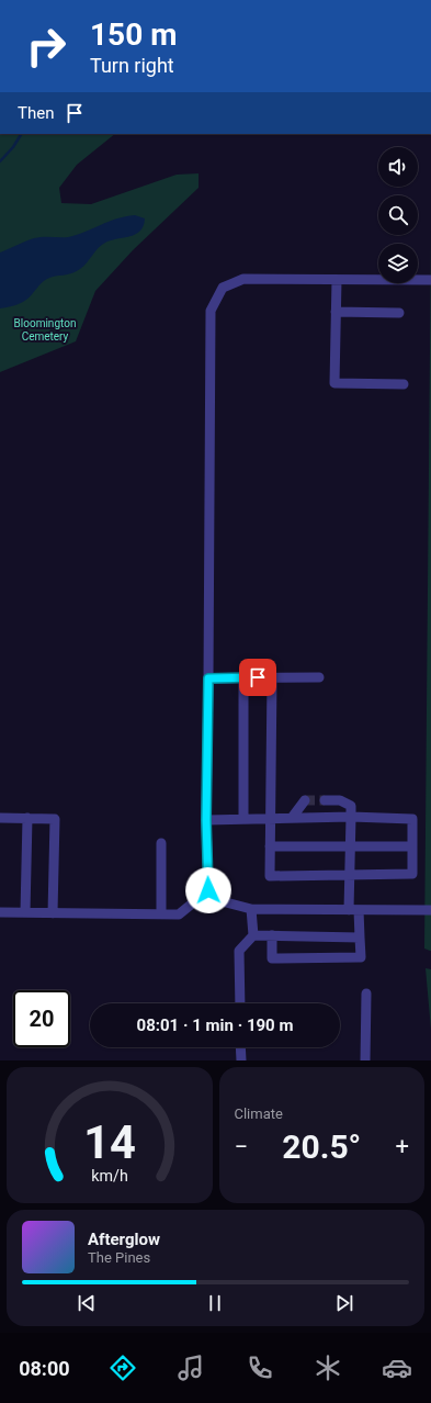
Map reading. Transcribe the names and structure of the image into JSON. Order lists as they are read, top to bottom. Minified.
{"parks":["Bloomington Cemetery"],"page":{"turn":["150 m","Turn right"],"then":"Then","limit":"20","trip":"08:01 · 1 min · 190 m","tile":"Climate","heat":["−","20.5°","+"],"song":["Afterglow","The Pines"],"tabs":"08:00","gauge":["14","km/h"]}}
